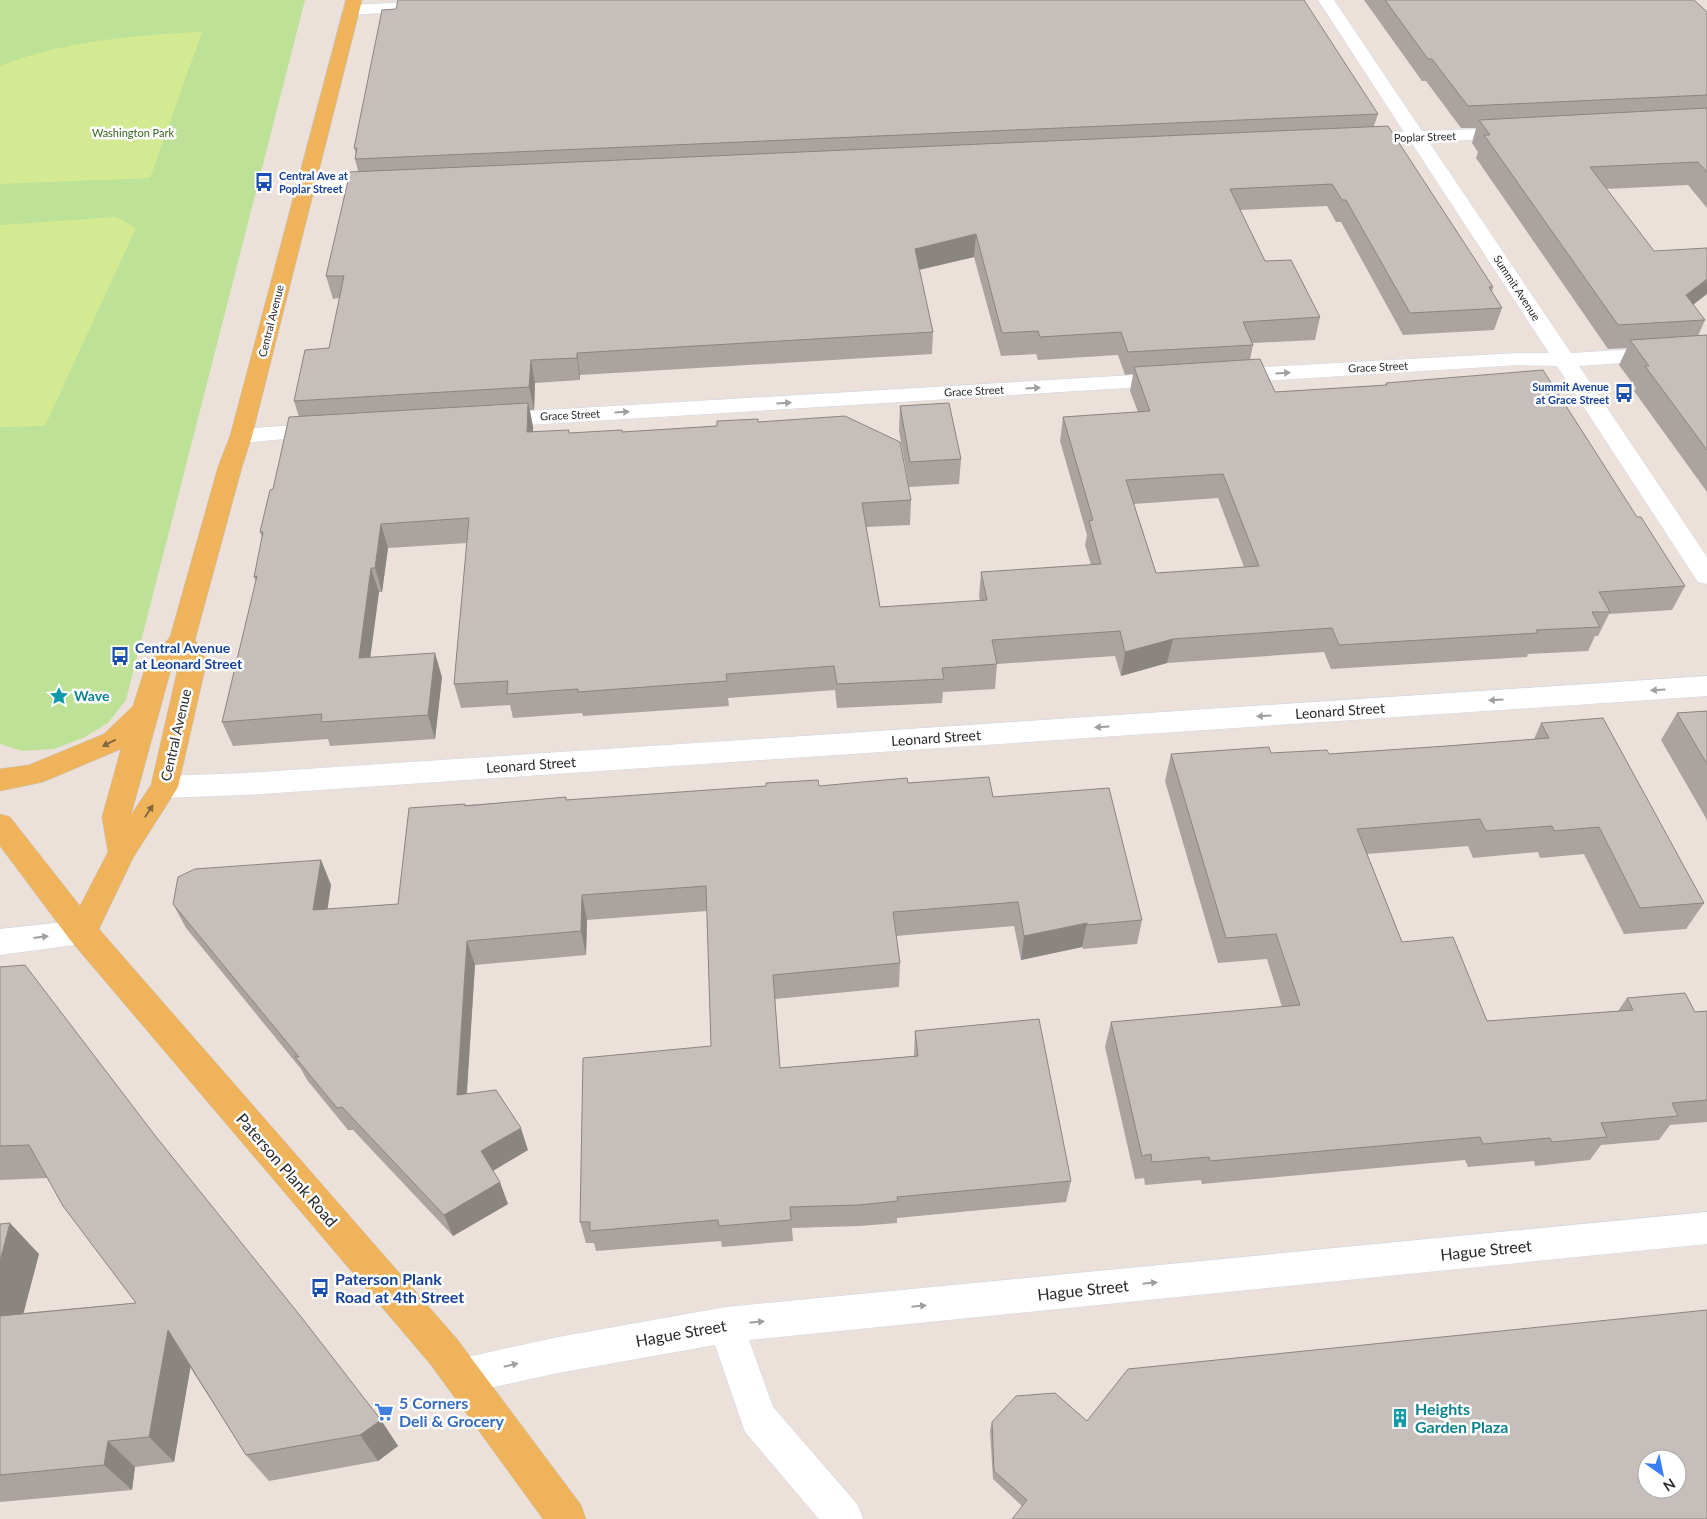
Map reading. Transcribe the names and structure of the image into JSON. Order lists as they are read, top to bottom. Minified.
{"streets":{"main road":["Central Avenue","Paterson Plank Road"],"street":["Poplar Street","Summit Avenue","Grace Street","Leonard Street","Hague Street"]},"crossings":[["Poplar Street","Summit Avenue"],["Summit Avenue","Grace Street"],["Central Avenue","Leonard Street"],["Central Avenue","Paterson Plank Road"],["Paterson Plank Road","Hague Street"]],"one_way":["Grace Street","Leonard Street","Hague Street"],"parks":["Washington Park"],"places":{"bus stop":["Central Ave at Poplar Street","Summit Avenue at Grace Street","Central Avenue at Leonard Street","Paterson Plank Road at 4th Street"],"place":["Wave"],"supermarket":["5 Corners Deli & Grocery"],"building":["Heights Garden Plaza"]},"north":"bottom right"}
